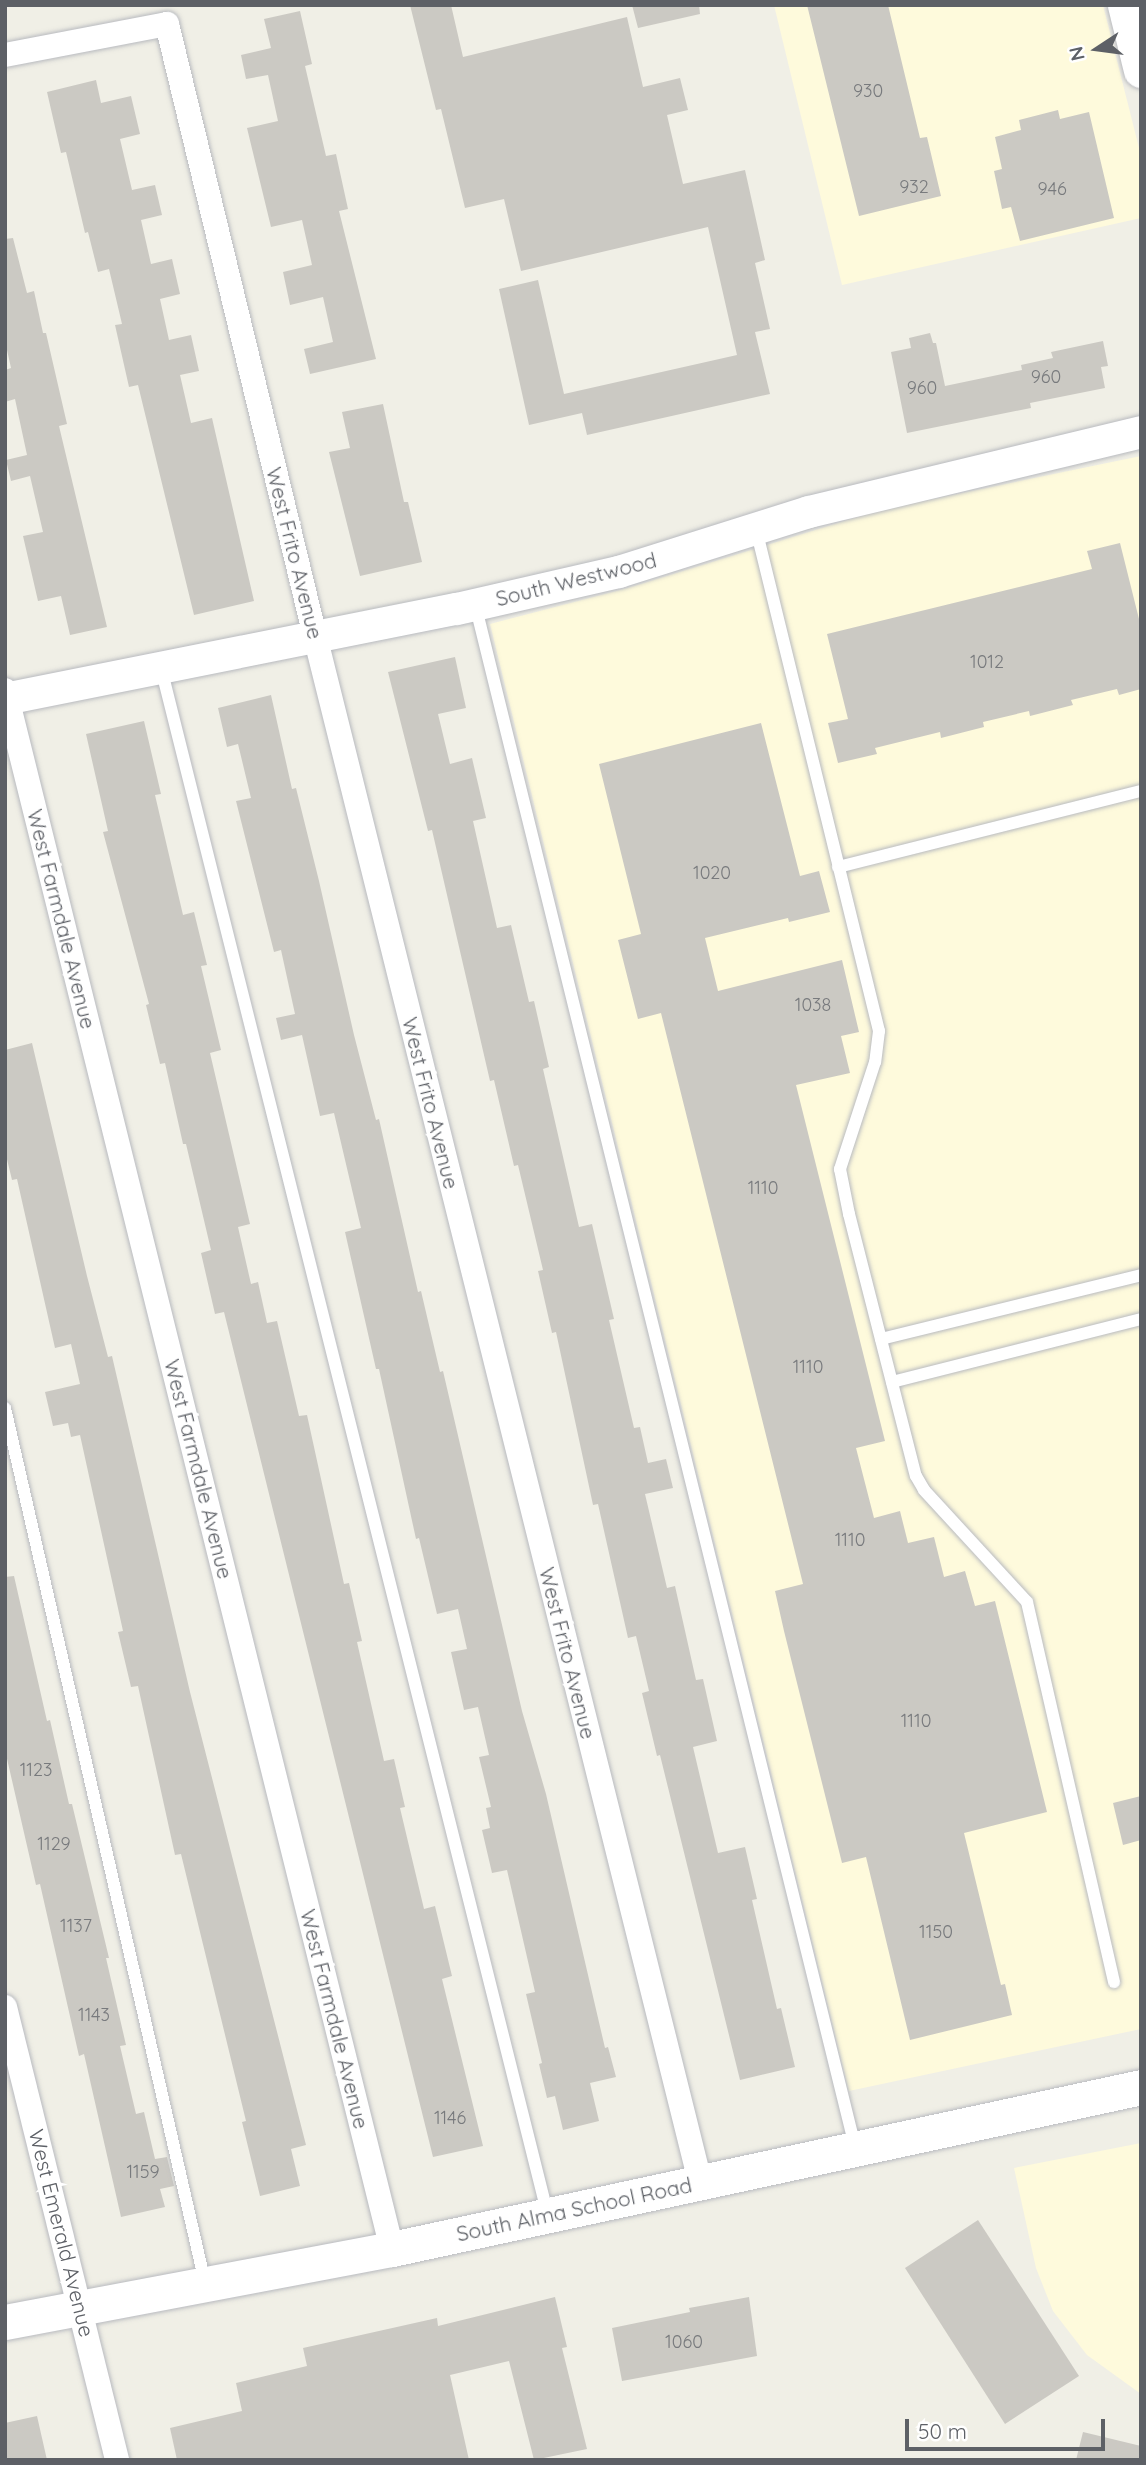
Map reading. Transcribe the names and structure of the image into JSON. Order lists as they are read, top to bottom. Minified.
{"streets":{"main road":["South Alma School Road"],"street":["West Frito Avenue","South Westwood","West Farmdale Avenue","West Emerald Avenue"]},"crossings":[["West Frito Avenue","South Westwood"],["West Frito Avenue","South Alma School Road"],["South Westwood","West Farmdale Avenue"],["West Farmdale Avenue","South Alma School Road"],["South Alma School Road","West Emerald Avenue"]],"house_numbers":["930","932","946","960","960","1012","1020","1038","1110","1110","1110","1110","1123","1129","1137","1150","1143","1146","1159","1060"],"scale_bar":"50 m","north":"left"}
